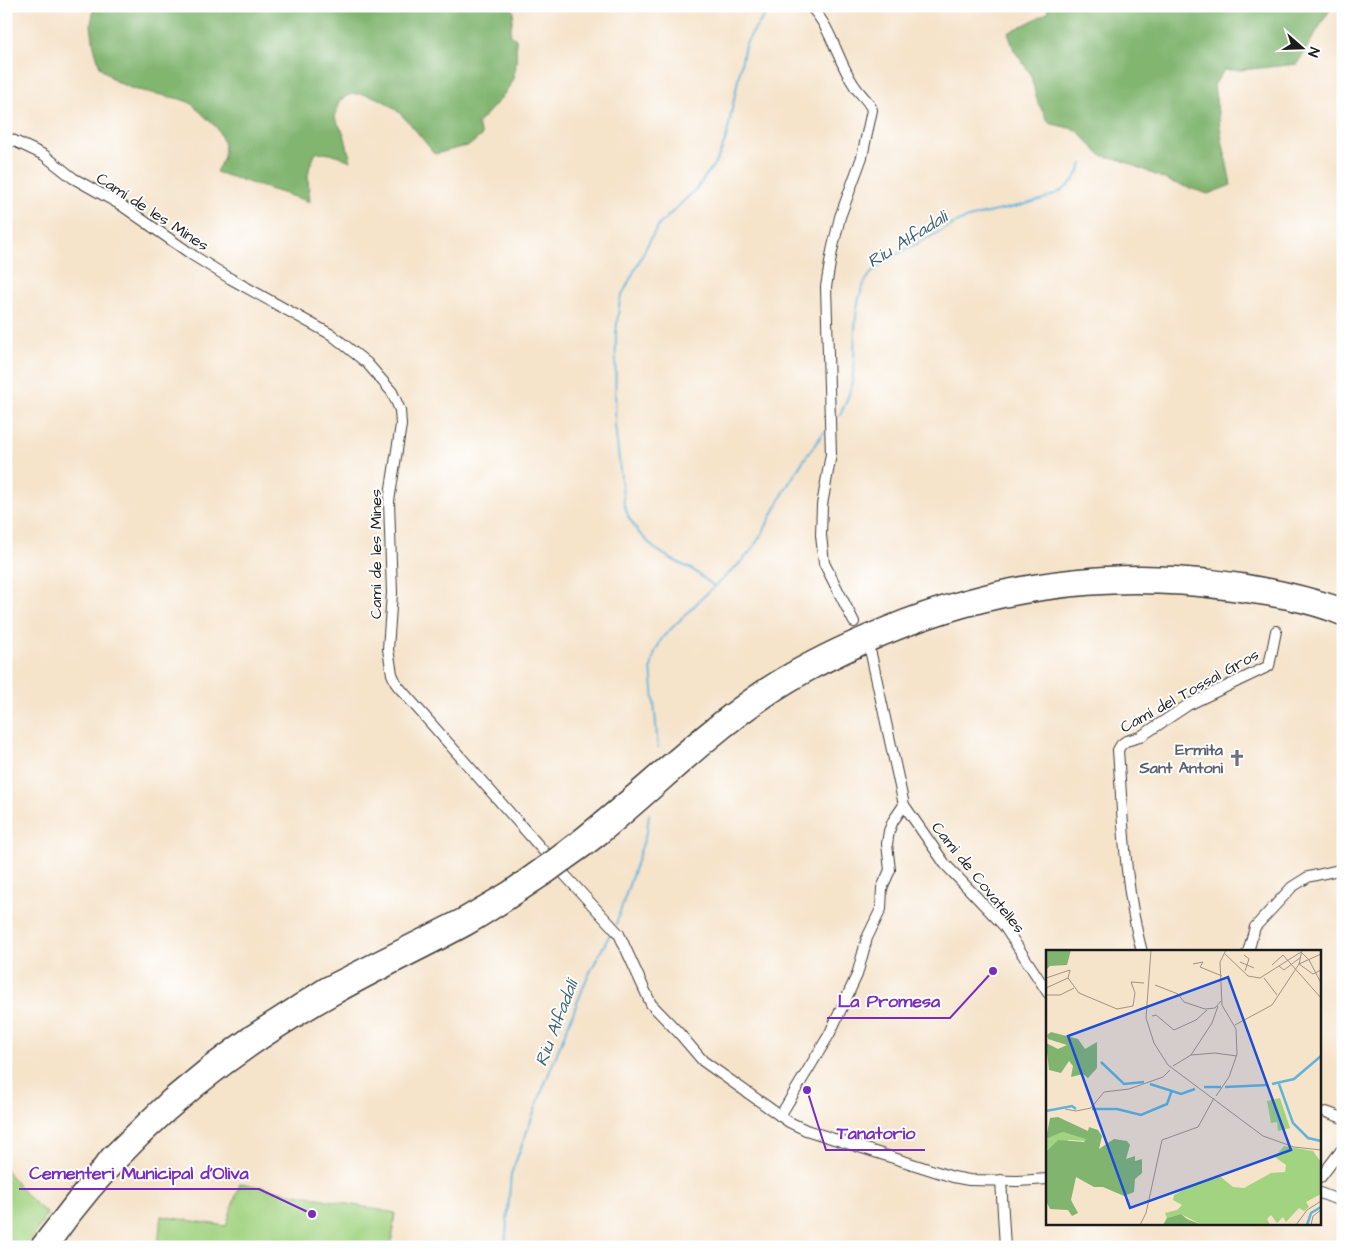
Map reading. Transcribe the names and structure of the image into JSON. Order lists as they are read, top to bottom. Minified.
{"streets":{"street":["Camí de les Mines","Camí del Tossal Gros","Camì de Covatelles"]},"water":["Riu Alfadali","Riu Alfadalí"],"places":{"church":["Ermita Sant Antoni"],"other":["La Promesa","Tanatorio","Cementeri Municipal d'Oliva"]},"north":"right"}
